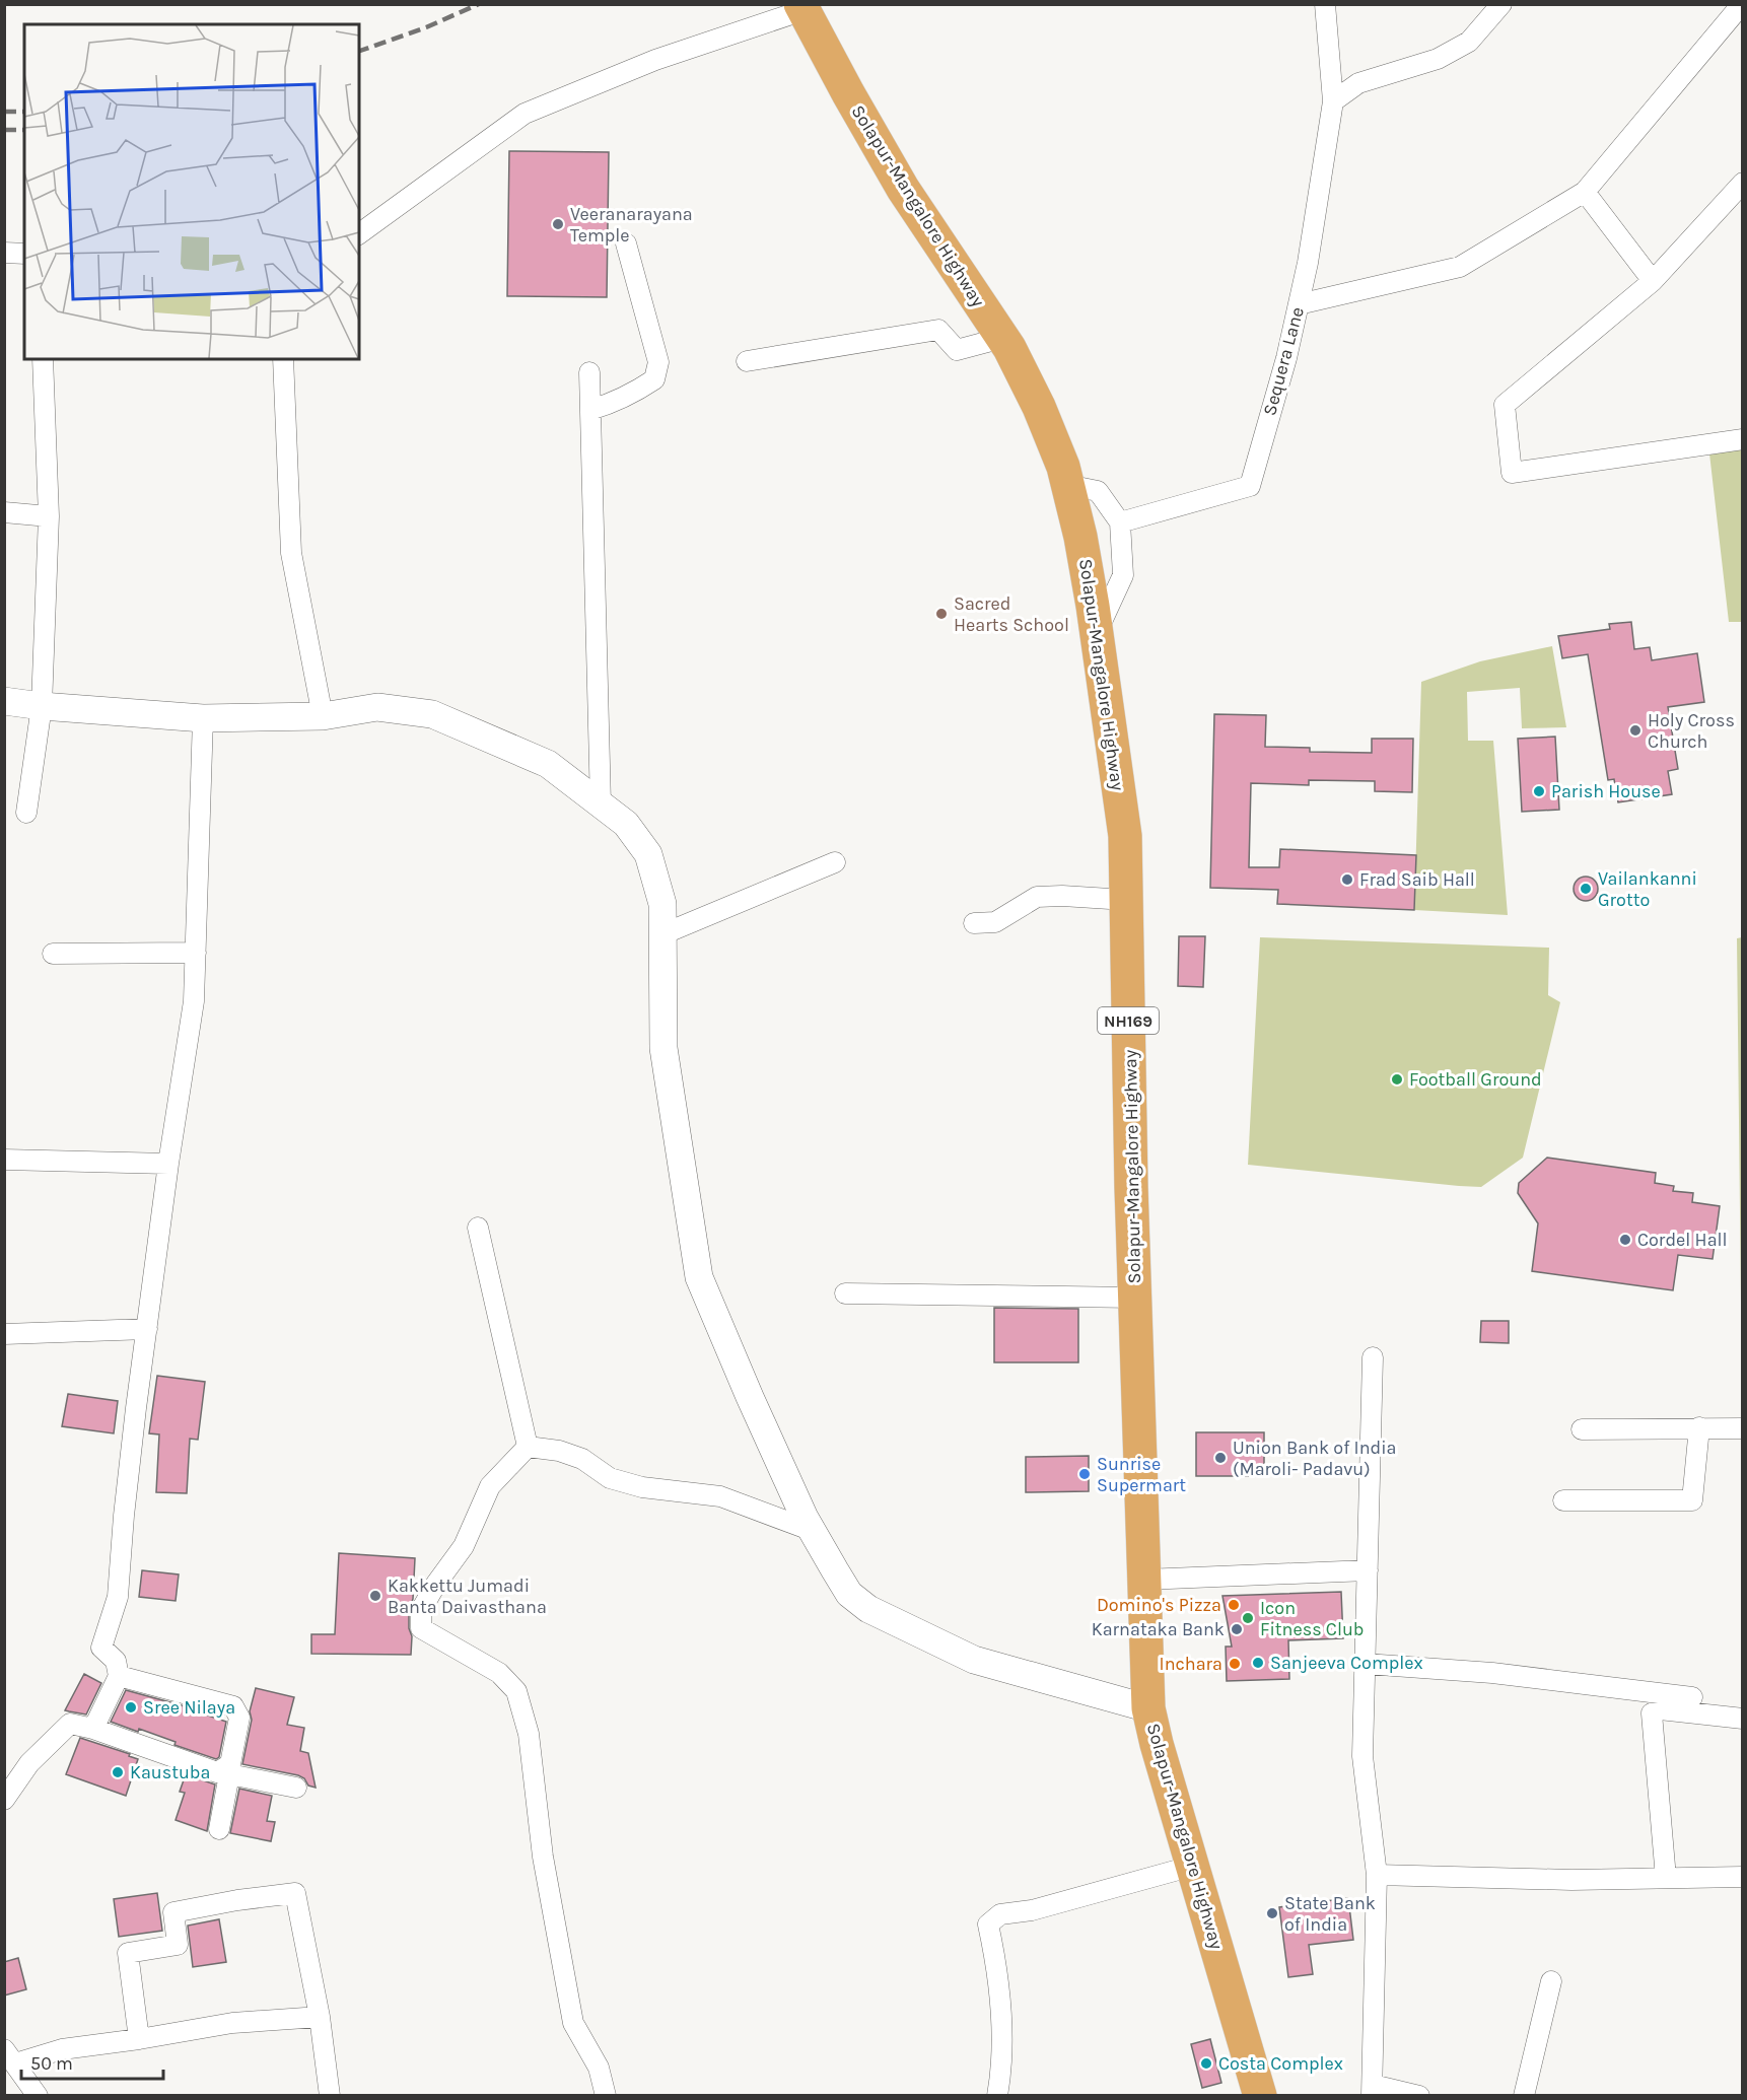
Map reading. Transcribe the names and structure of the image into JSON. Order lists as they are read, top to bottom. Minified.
{"streets":{"highway":["Solapur-Mangalore Highway","NH169"],"street":["Sequera Lane"]},"places":["Veeranarayana Temple","Sacred Hearts School","Holy Cross Church","Parish House","Frad Saib Hall","Vailankanni Grotto","Football Ground","Cordel Hall","Union Bank of India (Maroli- Padavu)","Sunrise Supermart","Kakkettu Jumadi Banta Daivasthana","Domino's Pizza","Icon Fitness Club","Karnataka Bank","Sanjeeva Complex","Inchara","Sree Nilaya","Kaustuba","State Bank of India","Costa Complex"],"scale_bar":"50 m"}
